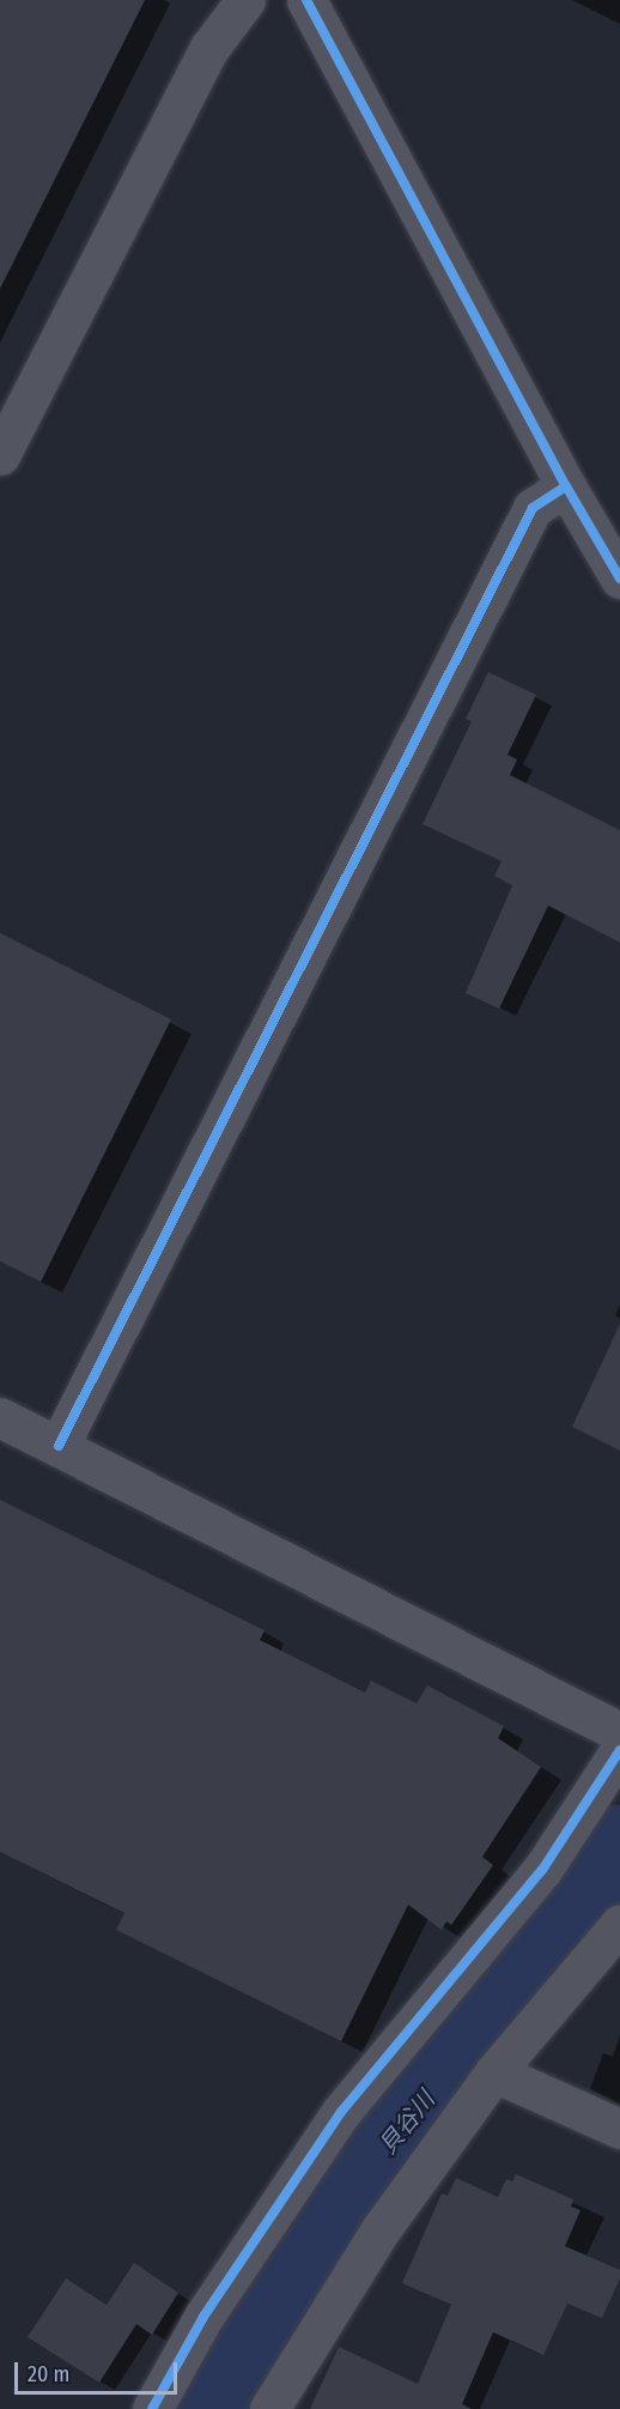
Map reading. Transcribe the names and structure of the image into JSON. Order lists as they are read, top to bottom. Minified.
{"water":["貝谷川"],"scale_bar":"20 m"}
